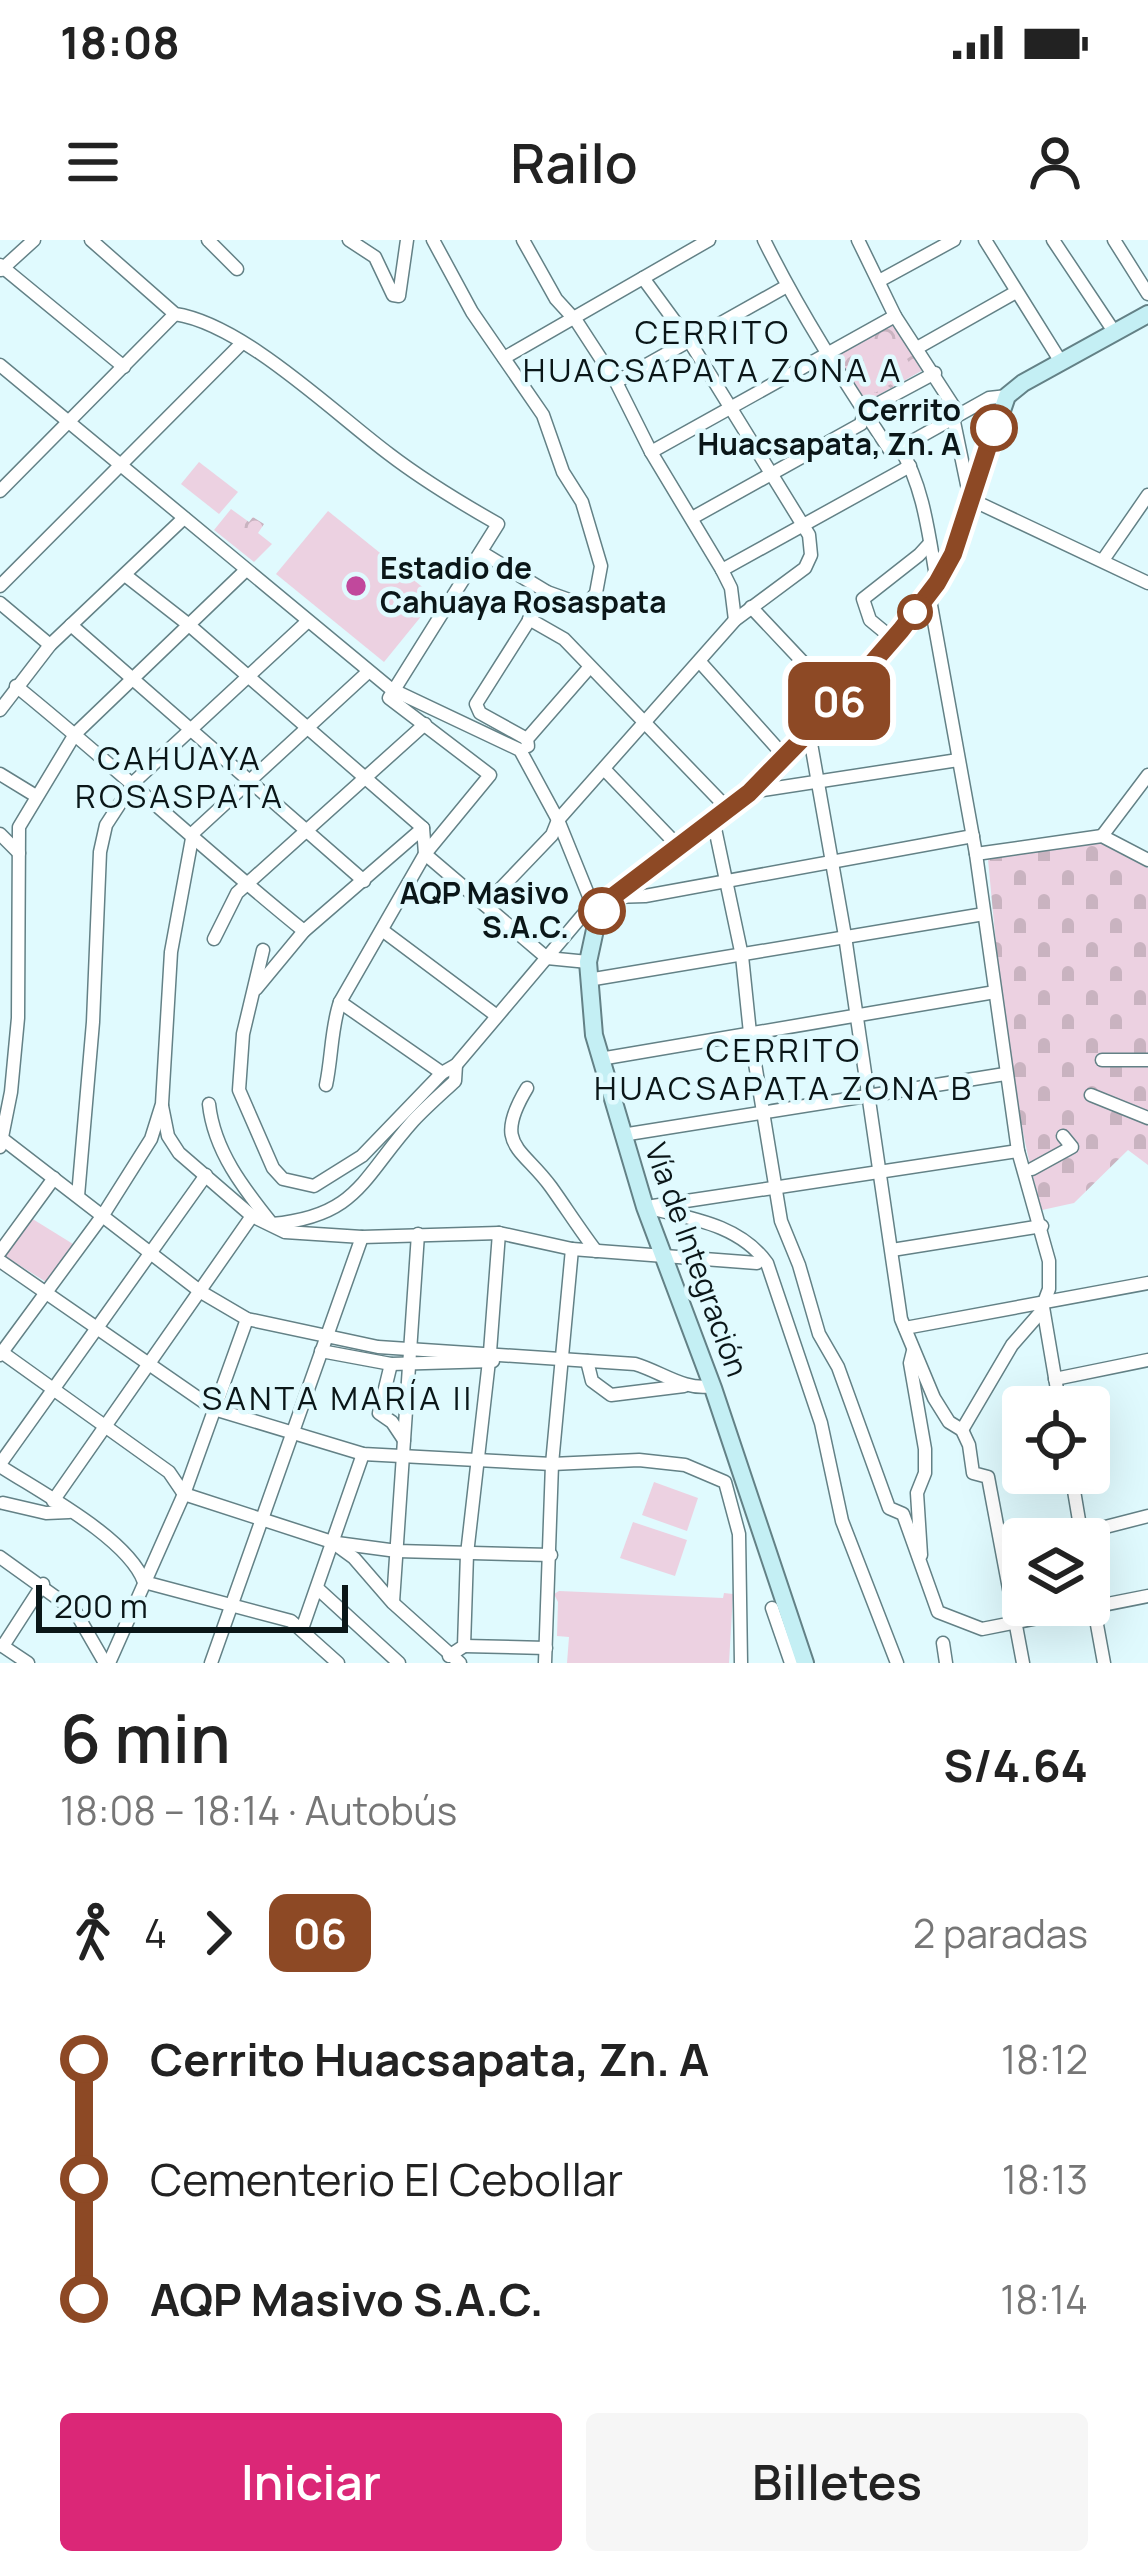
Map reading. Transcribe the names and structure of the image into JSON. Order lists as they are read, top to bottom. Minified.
{"streets":{"main road":["Vía de Integración"]},"districts":["CERRITO HUACSAPATA ZONA A","CAHUAYA ROSASPATA","CERRITO HUACSAPATA ZONA B","SANTA MARÍA II"],"places":["Cerrito Huacsapata, Zn. A","Estadio de Cahuaya Rosaspata","AQP Masivo S.A.C."],"lines":["bus line 06"],"scale_bar":"200 m","page":{"status":"18:08","header":"Railo","on_map":"06","scale":"200 m","heading":["6 min","18:08 – 18:14 · Autobús","S/4.64"],"legs":["4","06","2 paradas"],"list":[{"name":"Cerrito Huacsapata, Zn. A","value":"18:12"},{"name":"Cementerio El Cebollar","value":"18:13"},{"name":"AQP Masivo S.A.C.","value":"18:14"}],"buttons":["Iniciar","Billetes"]}}
